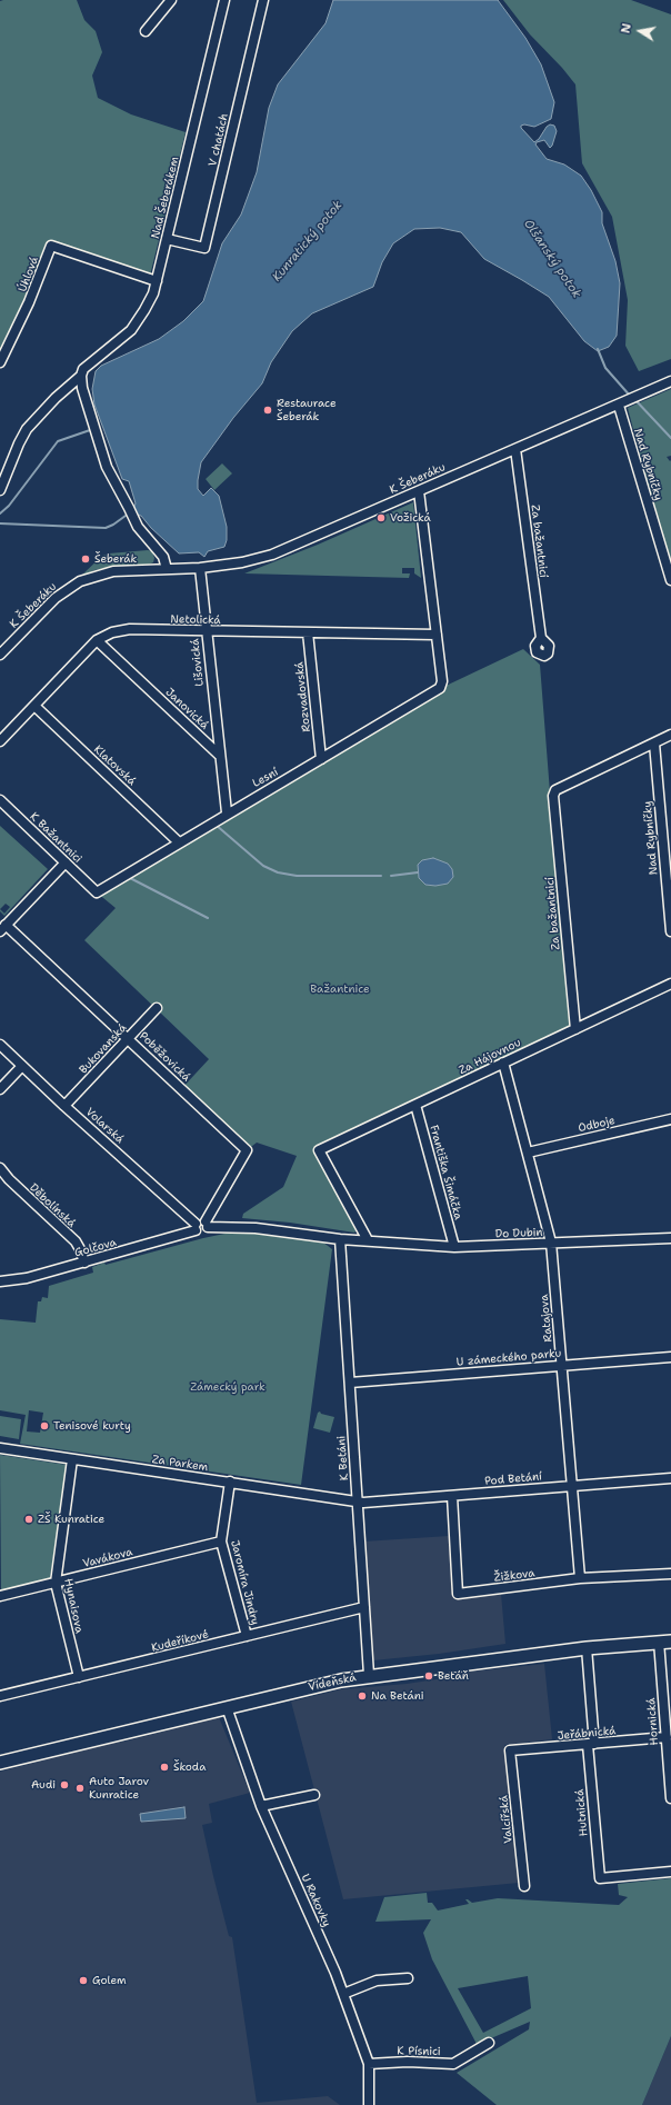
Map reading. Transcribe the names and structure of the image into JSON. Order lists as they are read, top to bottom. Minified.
{"streets":{"main road":["Vídeňská"],"street":["V chatách","Nad Šeberákem","Úhlová","Nad Rybníčky","K Šeberáku","Za bažantnicí","Netolická","Lišovická","Rozvadovská","Janovická","Klatovská","Lesní","K Bažantnici","Bukovanská","Poběžovická","Za Hájovnou","Odboje","Volarská","Františka Šimáčka","Děbolínská","Do Dubin","Golčova","Ratajova","U zámeckého parku","K Betáni","Za Parkem","Pod Betání","Vavákova","Žižkova","Jaromíra Jindry","Hynaisova","Kudeříkové","Hornická","Jeřábnická","Hutnická","Valcířská","U Rakovky","K Písnici"]},"crossings":[["V chatách","Nad Šeberákem"],["Nad Šeberákem","Úhlová"],["Nad Rybníčky","K Šeberáku"],["Nad Rybníčky","Za bažantnicí"],["K Šeberáku","Za bažantnicí"],["K Šeberáku","Lišovická"],["Za bažantnicí","Za Hájovnou"],["Netolická","Lišovická"],["Netolická","Rozvadovská"],["Netolická","Janovická"],["Netolická","Klatovská"],["Netolická","Lesní"],["Lišovická","Janovická"],["Rozvadovská","Lesní"],["Klatovská","Lesní"],["Lesní","K Bažantnici"],["Bukovanská","Poběžovická"],["Bukovanská","Volarská"],["Poběžovická","Golčova"],["Za Hájovnou","Františka Šimáčka"],["Za Hájovnou","Do Dubin"],["Za Hájovnou","Ratajova"],["Odboje","Ratajova"],["Volarská","Golčova"],["Františka Šimáčka","Do Dubin"],["Děbolínská","Golčova"],["Do Dubin","Ratajova"],["Do Dubin","K Betáni"],["Ratajova","U zámeckého parku"],["Ratajova","Pod Betání"],["Ratajova","Žižkova"],["U zámeckého parku","K Betáni"],["K Betáni","Za Parkem"],["K Betáni","Pod Betání"],["K Betáni","Kudeříkové"],["K Betáni","Vídeňská"],["Za Parkem","Pod Betání"],["Za Parkem","Jaromíra Jindry"],["Za Parkem","Hynaisova"],["Pod Betání","Žižkova"],["Vavákova","Jaromíra Jindry"],["Vavákova","Hynaisova"],["Jaromíra Jindry","Kudeříkové"],["Hynaisova","Kudeříkové"],["Vídeňská","Hornická"],["Vídeňská","Hutnická"],["Vídeňská","U Rakovky"],["Hornická","Jeřábnická"],["Jeřábnická","Hutnická"],["Jeřábnická","Valcířská"],["U Rakovky","K Písnici"]],"water":["Kunratický potok","Olšanský potok"],"parks":["Bažantnice","Zámecký park"],"places":["Restaurace Šeberák","Vožická","Šeberák","Tenisové kurty","ZŠ Kunratice","Betáň","Na Betáni","Škoda","Audi","Auto Jarov Kunratice","Golem"],"north":"left"}
